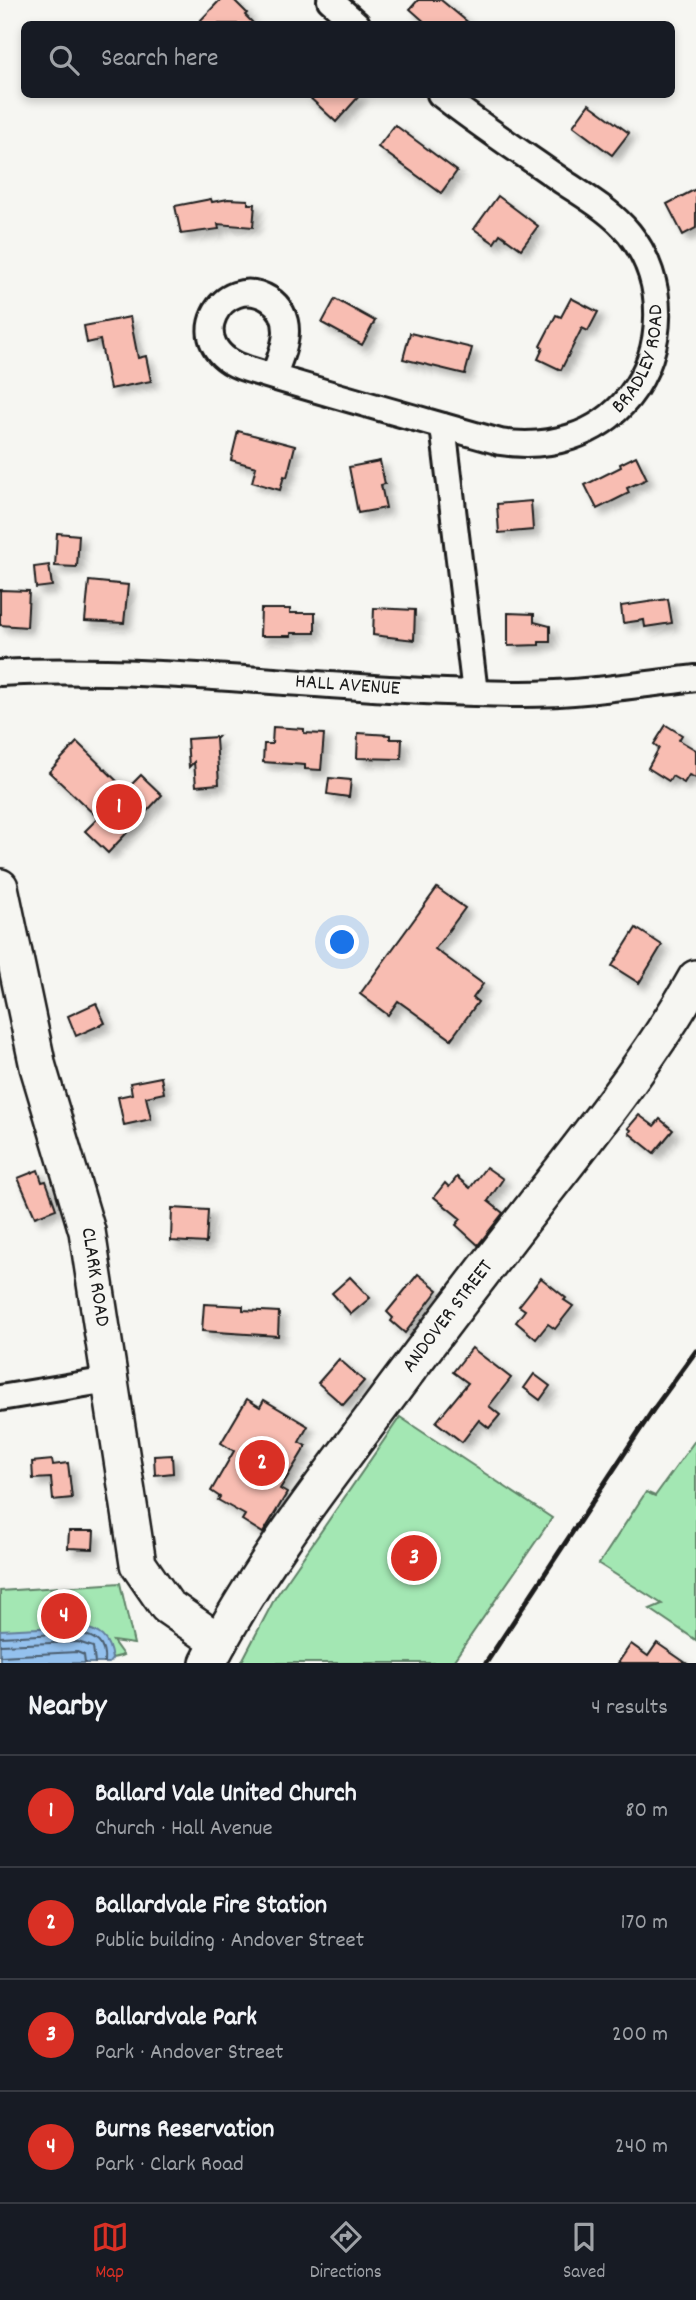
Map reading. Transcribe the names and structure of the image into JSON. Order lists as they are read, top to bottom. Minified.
{"streets":{"main road":["CLARK ROAD","ANDOVER STREET"],"street":["BRADLEY ROAD","HALL AVENUE"]},"crossings":[["CLARK ROAD","ANDOVER STREET"]],"page":{"search":"Search here","pins":["1","2","3","4"],"heading":["Nearby","4 results"],"list":[{"mark":"1","name":"Ballard Vale United Church","note":"Church · Hall Avenue","value":"80 m"},{"mark":"2","name":"Ballardvale Fire Station","note":"Public building · Andover Street","value":"170 m"},{"mark":"3","name":"Ballardvale Park","note":"Park · Andover Street","value":"200 m"},{"mark":"4","name":"Burns Reservation","note":"Park · Clark Road","value":"240 m"}],"nav":["Map","Directions","Saved"]}}
